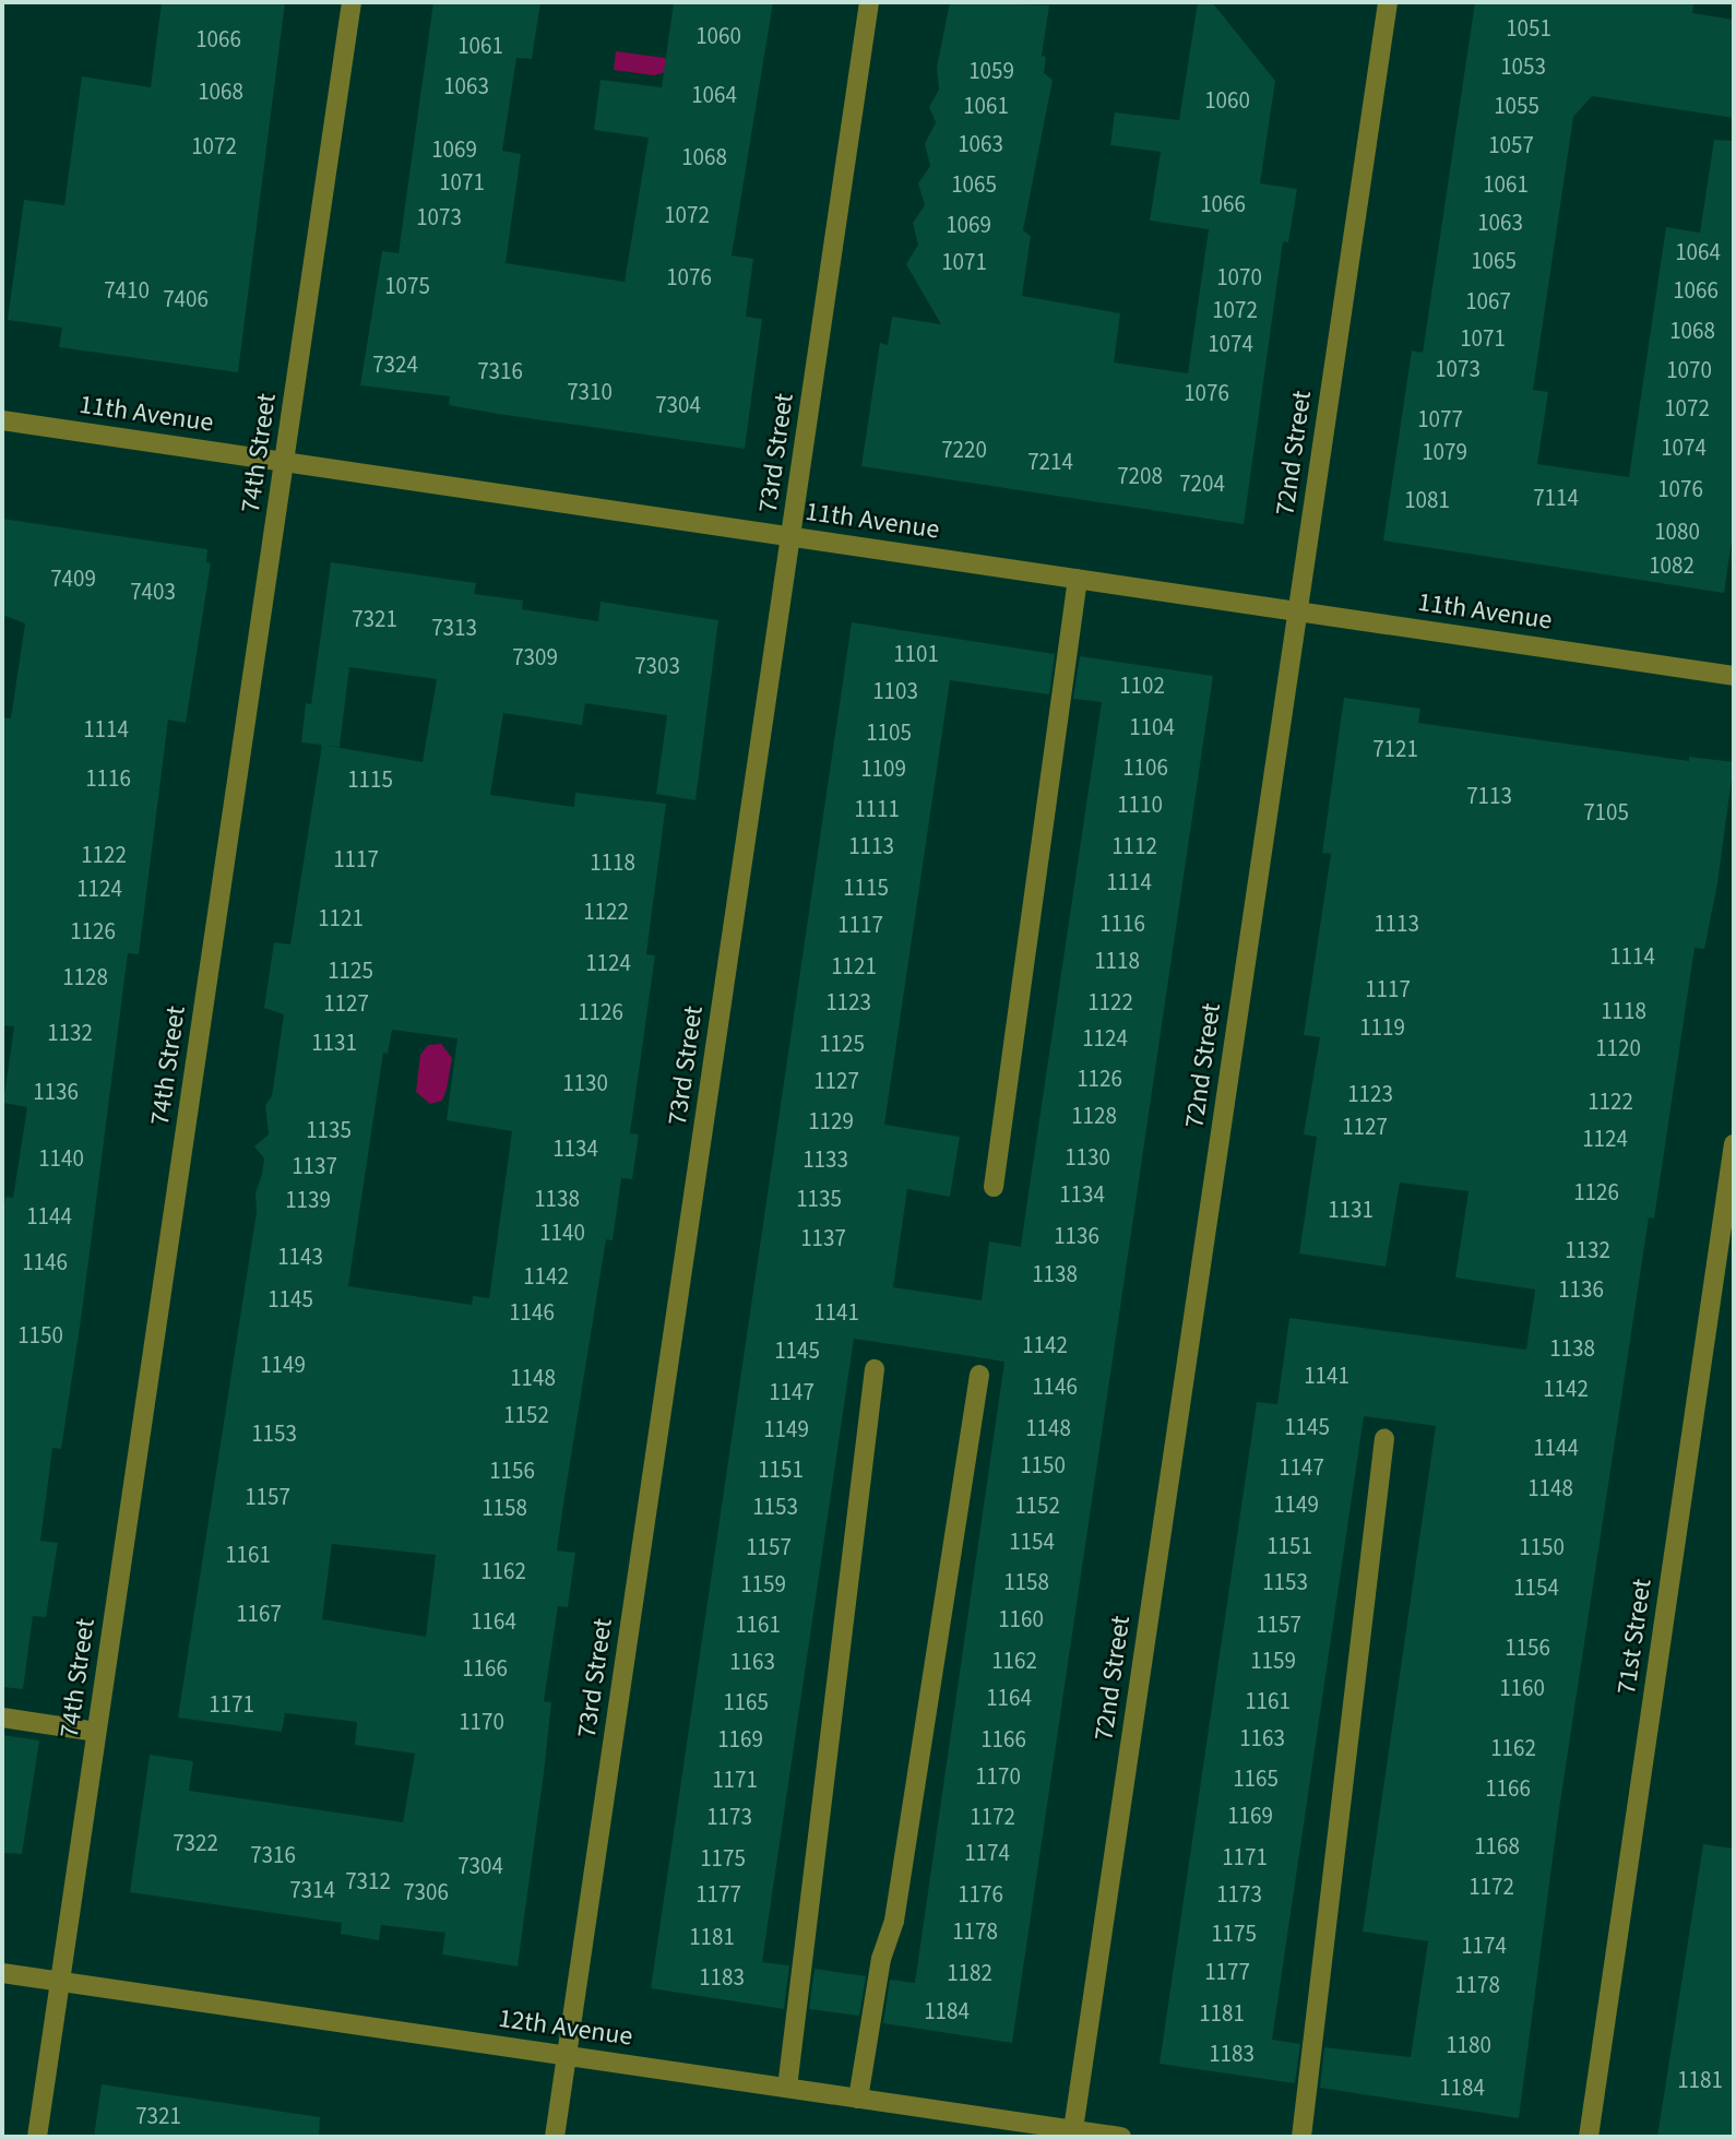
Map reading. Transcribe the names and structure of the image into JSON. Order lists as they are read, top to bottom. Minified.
{"streets":{"street":["11th Avenue","74th Street","73rd Street","72nd Street","71st Street","12th Avenue"]},"crossings":[["11th Avenue","74th Street"],["11th Avenue","73rd Street"],["11th Avenue","72nd Street"],["74th Street","12th Avenue"],["73rd Street","12th Avenue"],["72nd Street","12th Avenue"]],"house_numbers":["1051","1060","1066","1061","1053","1059","1063","1068","1064","1060","1061","1055","1063","1057","1072","1069","1068","1071","1065","1061","1066","1072","1073","1063","1069","1064","1065","1071","1076","1070","1075","7410","1066","7406","1067","1072","1068","1071","1074","7324","1073","1070","7316","7310","1076","7304","1072","1077","1074","7220","1079","7214","7208","7204","1076","7114","1081","1080","1082","7409","7403","7321","7313","1101","7309","7303","1102","1103","1104","1114","1105","7121","1106","1109","1116","1115","7113","1110","1111","7105","1113","1112","1122","1117","1118","1114","1115","1124","1122","1121","1116","1113","1117","1126","1114","1118","1124","1121","1125","1128","1117","1123","1122","1127","1118","1126","1119","1132","1124","1131","1125","1120","1126","1127","1130","1136","1123","1122","1128","1129","1127","1135","1124","1134","1130","1140","1133","1137","1126","1134","1138","1135","1139","1131","1144","1140","1136","1137","1132","1143","1146","1138","1142","1136","1145","1146","1141","1150","1142","1138","1145","1149","1141","1148","1146","1142","1147","1152","1145","1148","1149","1153","1144","1150","1147","1151","1156","1148","1157","1149","1152","1153","1158","1154","1151","1157","1150","1161","1162","1158","1153","1159","1154","1167","1160","1164","1161","1157","1156","1162","1159","1163","1166","1160","1164","1161","1165","1171","1170","1163","1169","1166","1162","1170","1165","1171","1166","1169","1173","1172","7322","1168","1174","7316","1171","1175","7304","7312","1172","7314","7306","1177","1176","1173","1178","1175","1181","1174","1177","1182","1183","1178","1184","1181","1180","1183","1181","1184","7321"]}
